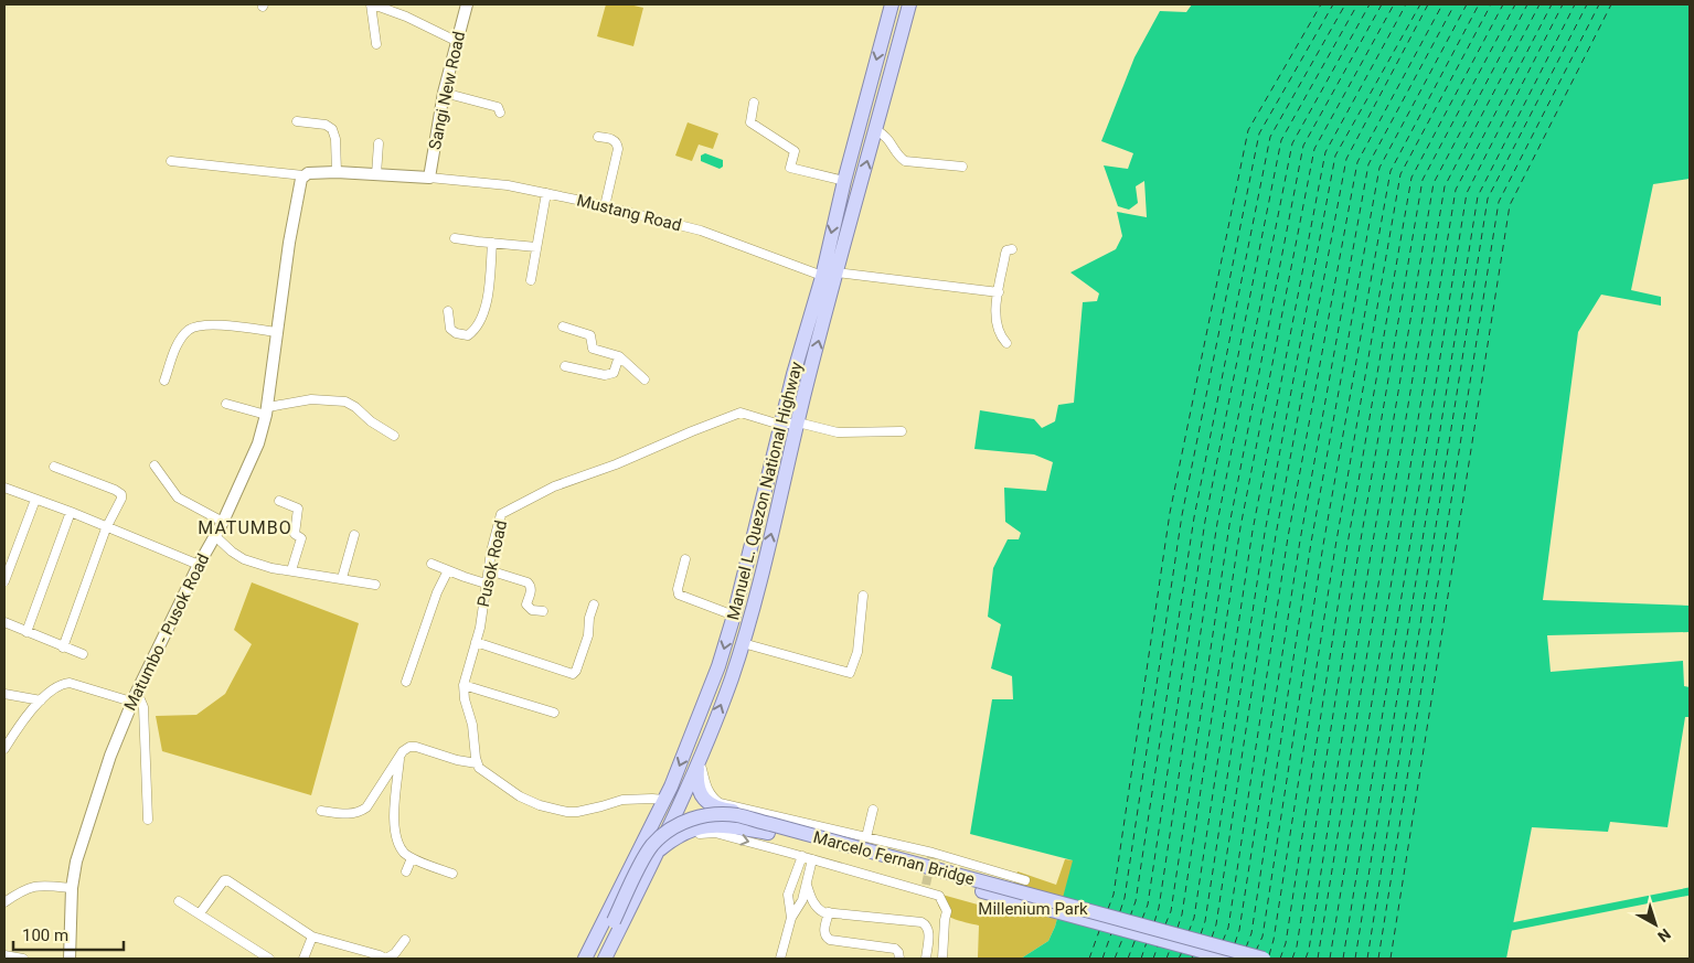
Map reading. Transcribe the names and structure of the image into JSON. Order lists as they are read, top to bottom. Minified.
{"streets":{"main road":["Manuel L. Quezon National Highway","Marcelo Fernan Bridge"],"street":["Sangi New Road","Mustang Road","Pusok Road","Matumbo - Pusok Road"]},"crossings":[["Sangi New Road","Mustang Road"],["Mustang Road","Manuel L. Quezon National Highway"],["Manuel L. Quezon National Highway","Pusok Road"],["Manuel L. Quezon National Highway","Marcelo Fernan Bridge"]],"districts":["MATUMBO"],"parks":["Millenium Park"],"scale_bar":"100 m","north":"bottom right"}
